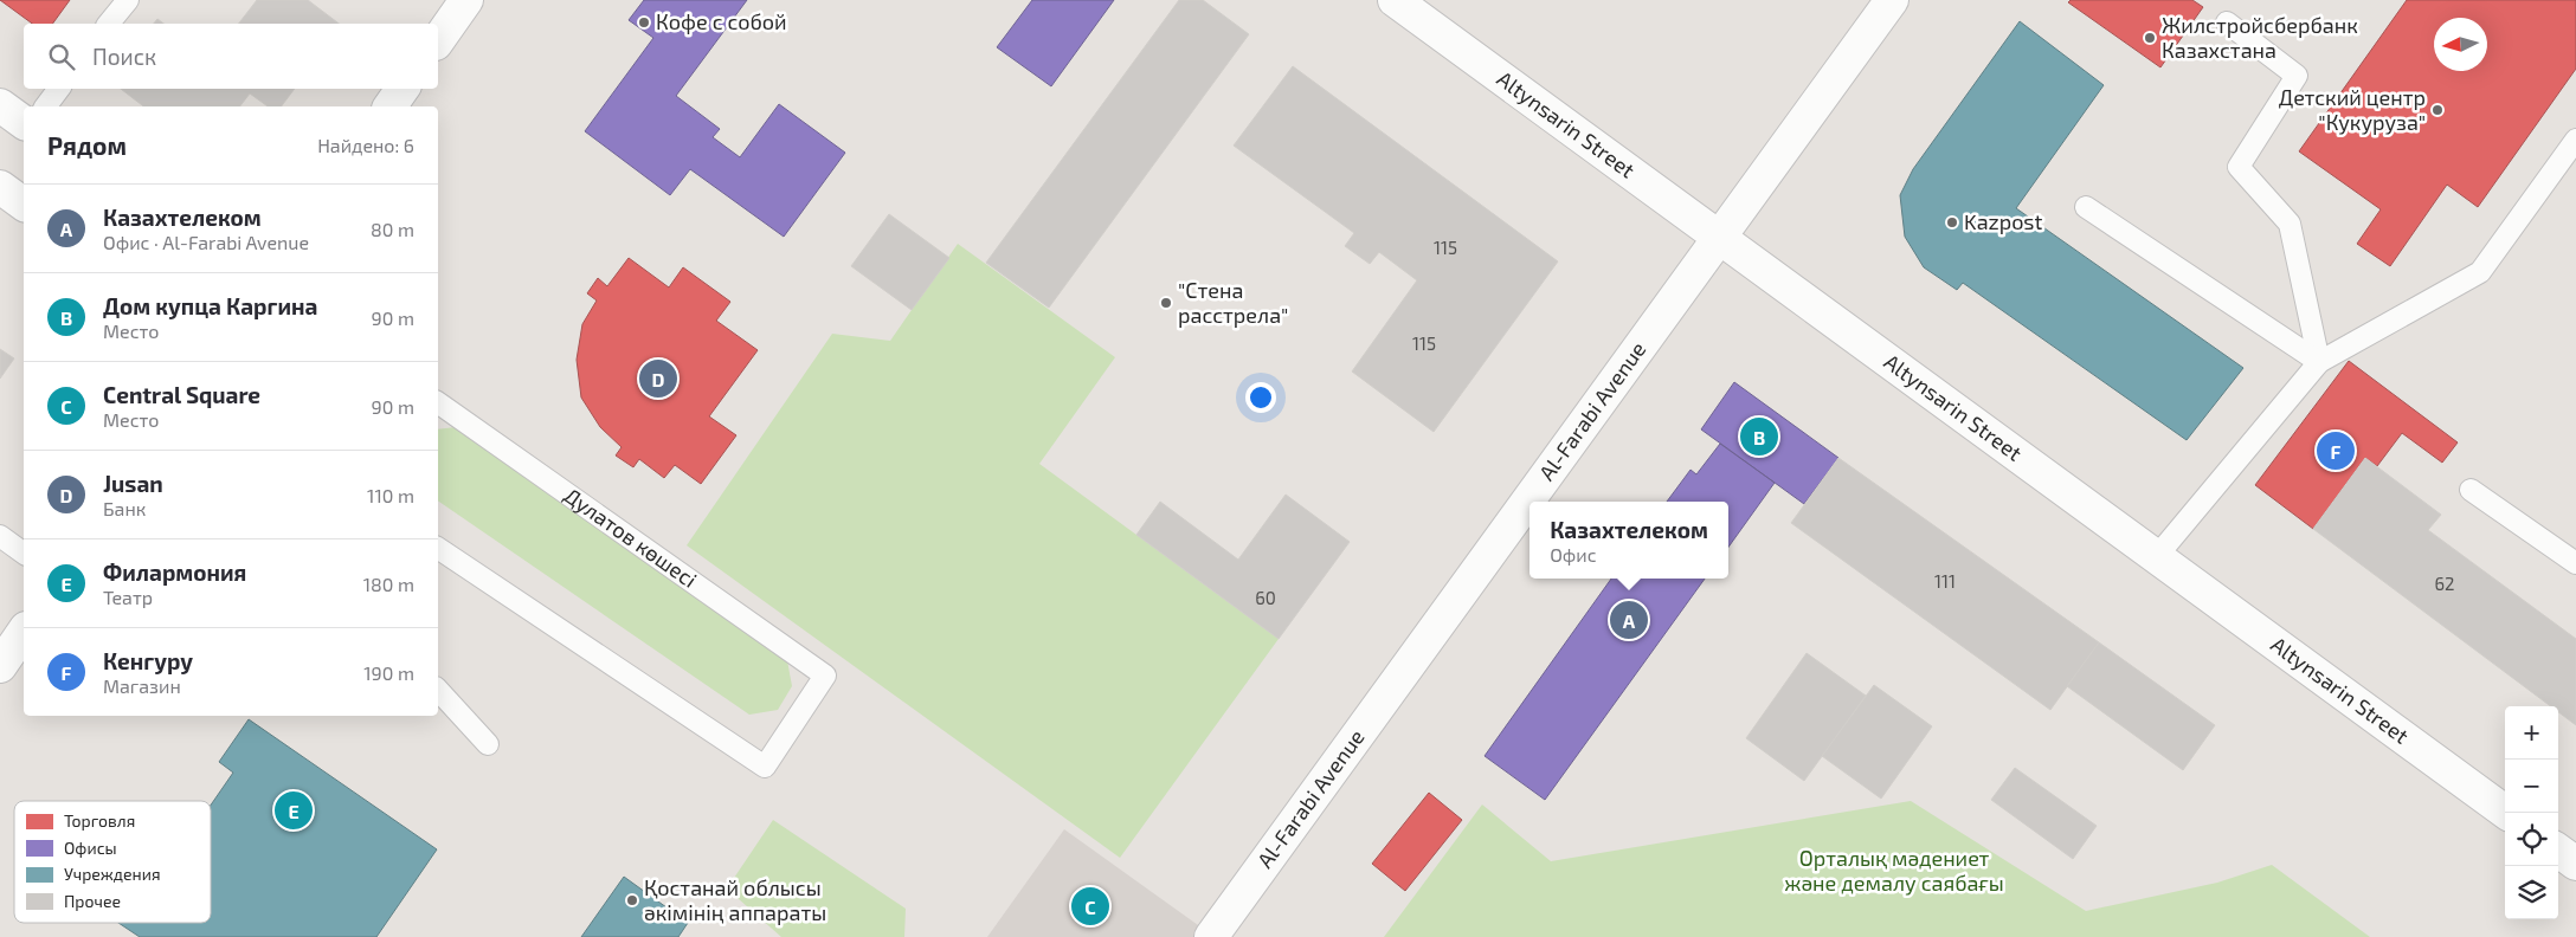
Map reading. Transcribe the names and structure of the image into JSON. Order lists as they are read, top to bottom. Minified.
{"streets":{"street":["Altynsarin Street","Al-Farabi Avenue"],"lane":["Дулатов көшесі"]},"crossings":[["Altynsarin Street","Al-Farabi Avenue"]],"parks":["Орталық мәдениет және демалу саябағы"],"places":["Кофе с собой","Жилстройсбербанк Казахстана","Детский центр \"Кукуруза\"","Kazpost","\"Стена расстрела\"","Қостанай облысы әкімінің аппараты"],"house_numbers":["115","115","111","62","60"],"legend":["Торговля","Офисы","Учреждения","Прочее"],"north":"left","page":{"search":"Поиск","heading":["Рядом","Найдено: 6"],"list":[{"mark":"A","name":"Казахтелеком","note":"Офис · Al-Farabi Avenue","value":"80 m"},{"mark":"B","name":"Дом купца Каргина","note":"Место","value":"90 m"},{"mark":"C","name":"Central Square","note":"Место","value":"90 m"},{"mark":"D","name":"Jusan","note":"Банк","value":"110 m"},{"mark":"E","name":"Филармония","note":"Театр","value":"180 m"},{"mark":"F","name":"Кенгуру","note":"Магазин","value":"190 m"}],"pins":["D","B","F","A","E","C"],"popup":["Казахтелеком","Офис"],"map_buttons":["+","−"]}}
